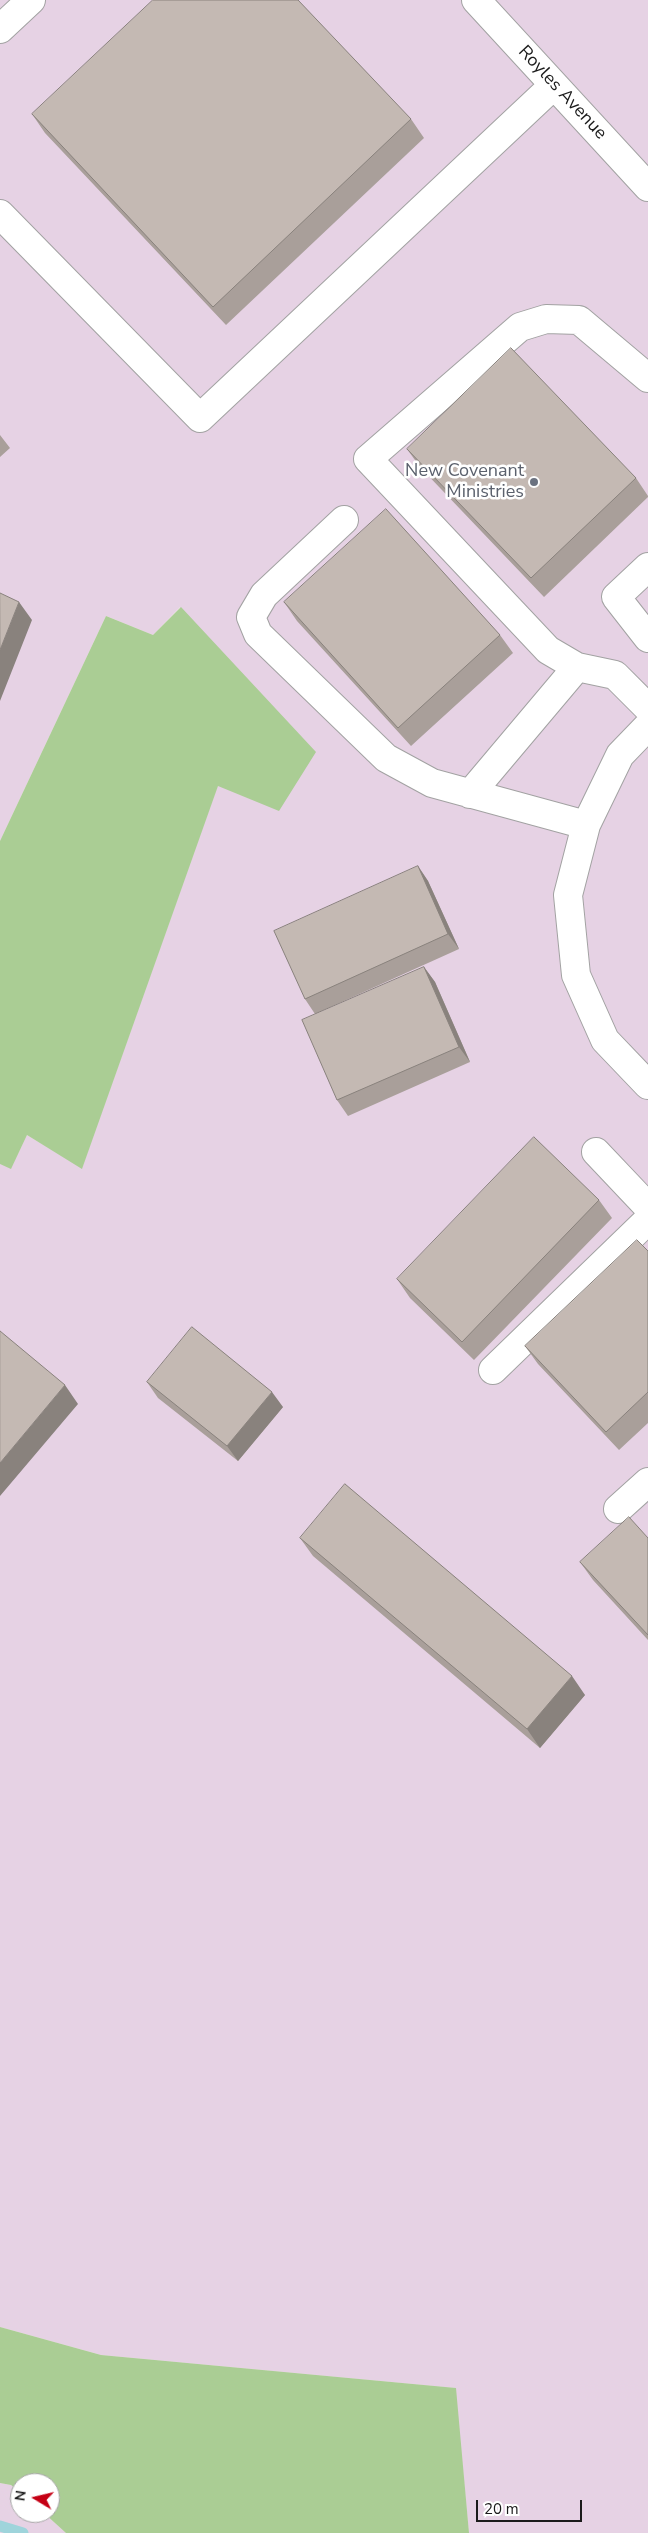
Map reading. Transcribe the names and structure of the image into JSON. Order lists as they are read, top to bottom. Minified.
{"streets":{"street":["Royles Avenue"]},"places":["New Covenant Ministries"],"scale_bar":"20 m","north":"left"}
